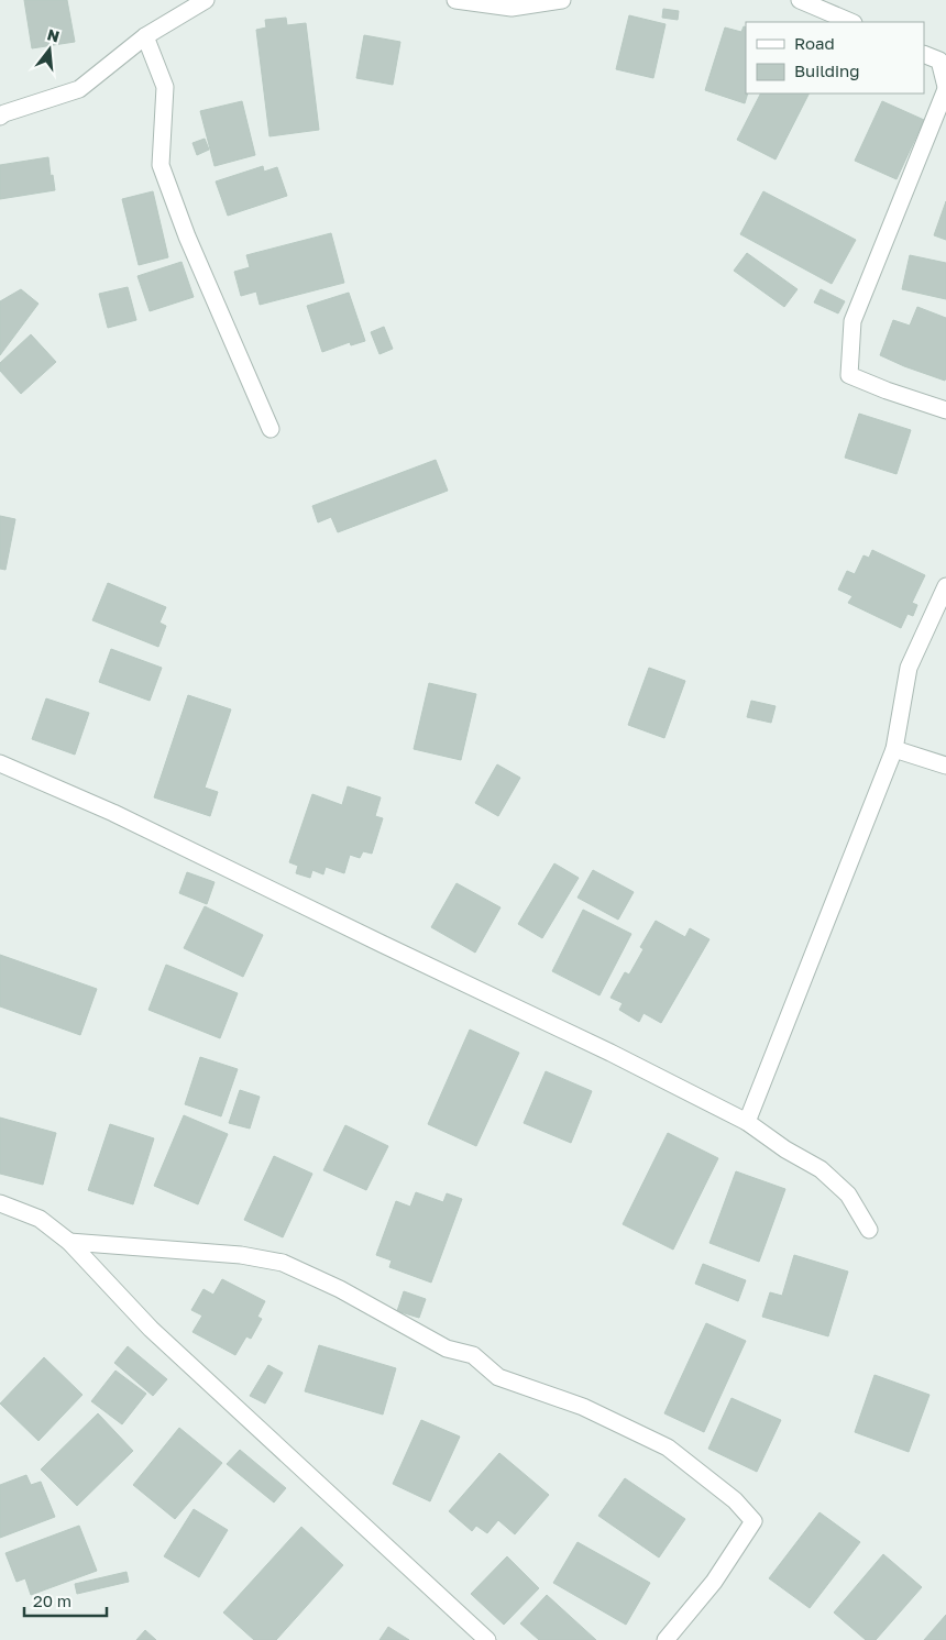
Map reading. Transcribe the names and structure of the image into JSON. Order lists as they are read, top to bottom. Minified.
{"legend":["Road","Building"],"scale_bar":"20 m","north":"top"}
